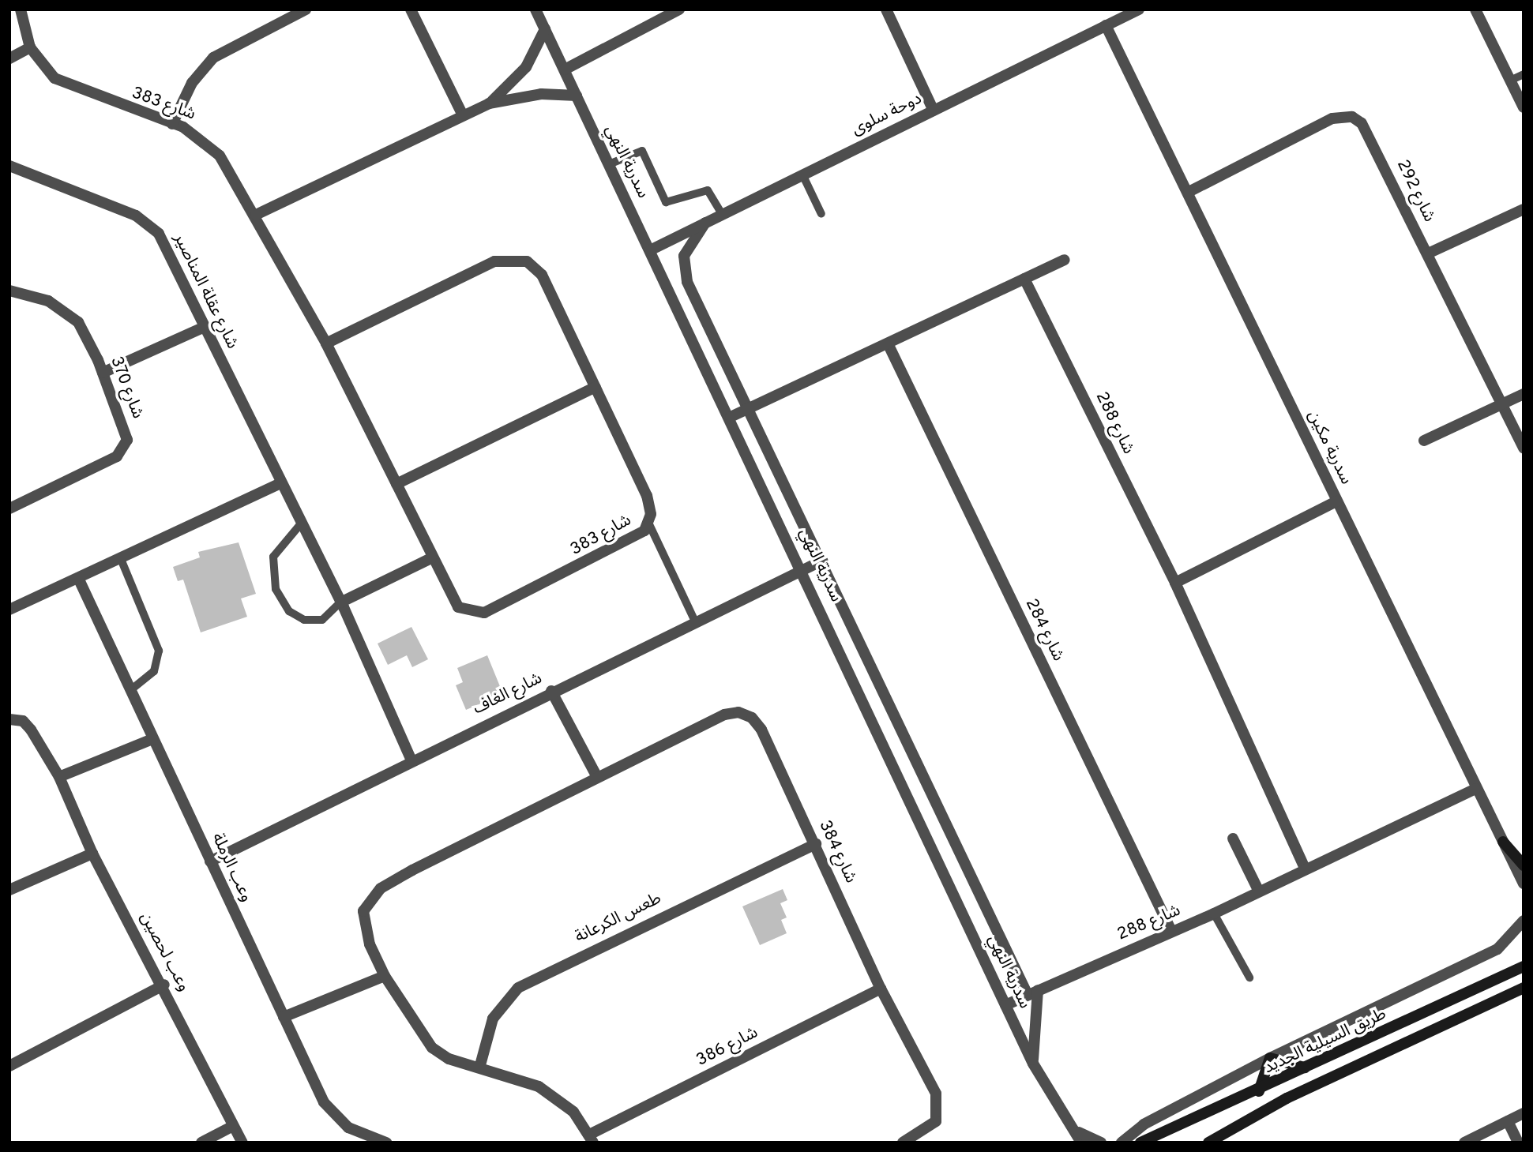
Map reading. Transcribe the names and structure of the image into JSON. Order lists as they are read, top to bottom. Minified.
{"streets":{"street":["شارع 383","دوحة سلوى","سدرية النهي","شارع 292","شارع عقلة المناصير","شارع 370","شارع 288","سدرية مكين","شارع 284","شارع الغاف","شارع 384","وعب الرملة","طعس الكرعانة","وعب لحصين","طريق السيلية الجديد","شارع 386"]},"crossings":[["دوحة سلوى","سدرية النهي"],["دوحة سلوى","سدرية مكين"],["سدرية النهي","شارع 288"],["سدرية النهي","شارع الغاف"],["شارع 292","سدرية مكين"],["شارع عقلة المناصير","شارع الغاف"],["شارع 288","سدرية مكين"],["شارع 288","شارع 284"],["شارع الغاف","وعب الرملة"],["شارع 384","طعس الكرعانة"],["شارع 384","شارع 386"]]}
